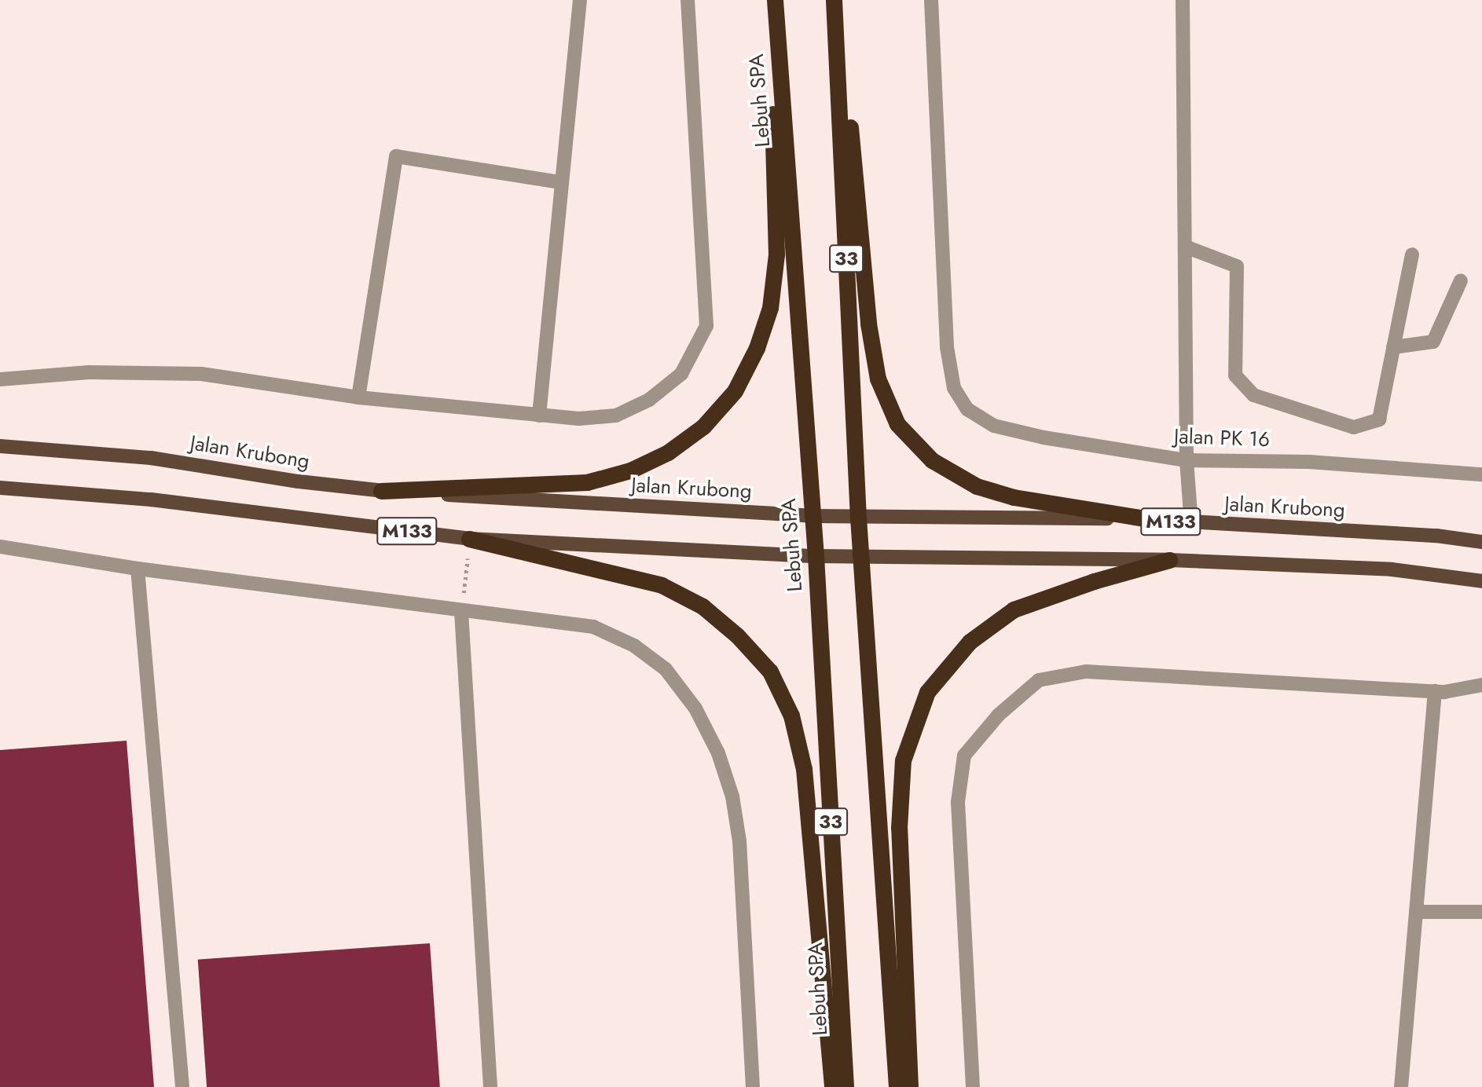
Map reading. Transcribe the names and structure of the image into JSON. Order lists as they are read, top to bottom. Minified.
{"streets":{"highway":["Lebuh SPA","33"],"main road":["Jalan Krubong","M133"],"street":["Jalan PK 16"]},"crossings":[["Lebuh SPA","Jalan Krubong"],["Lebuh SPA","M133"],["33","Jalan Krubong"],["33","M133"]]}
